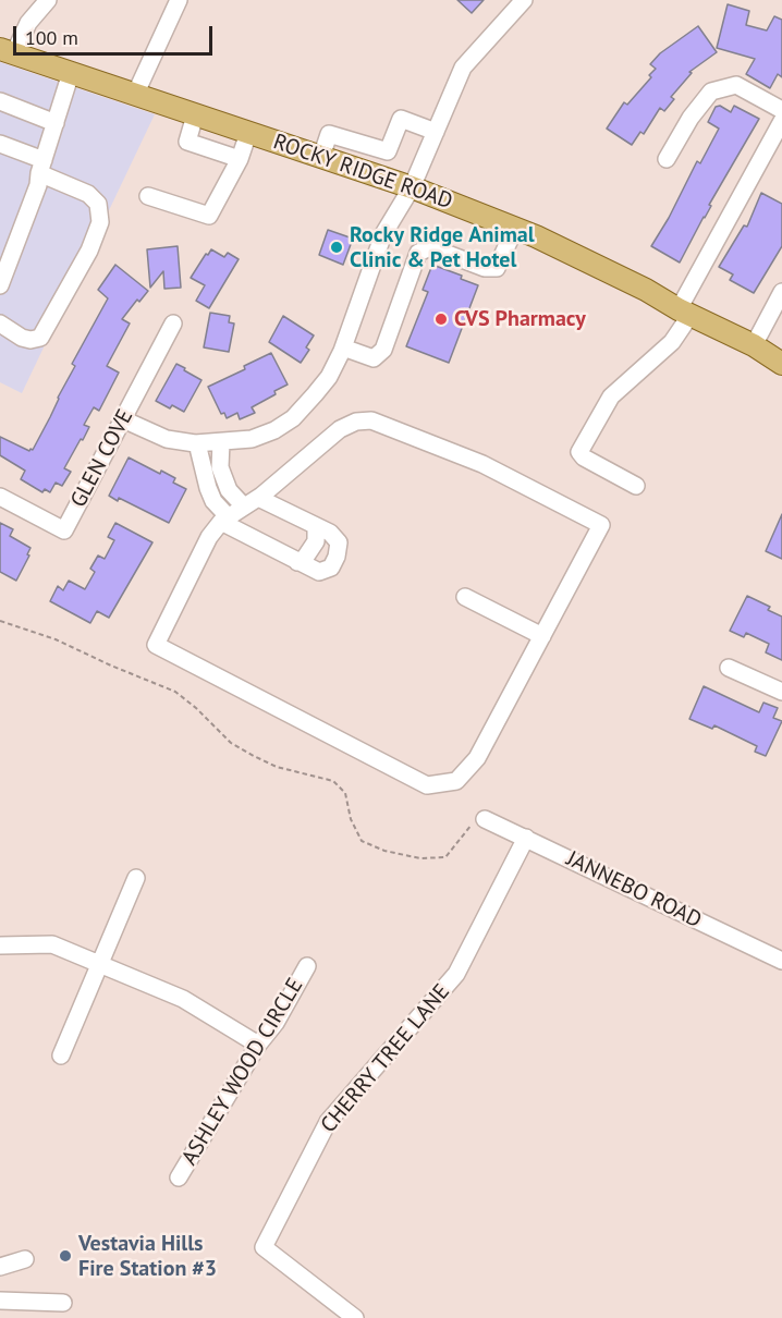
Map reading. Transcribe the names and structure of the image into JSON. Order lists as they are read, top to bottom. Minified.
{"streets":{"main road":["ROCKY RIDGE ROAD"],"street":["GLEN COVE","JANNEBO ROAD","CHERRY TREE LANE","ASHLEY WOOD CIRCLE"]},"crossings":[["JANNEBO ROAD","CHERRY TREE LANE"]],"places":["Rocky Ridge Animal Clinic & Pet Hotel","CVS Pharmacy","Vestavia Hills Fire Station #3"],"scale_bar":"100 m"}
